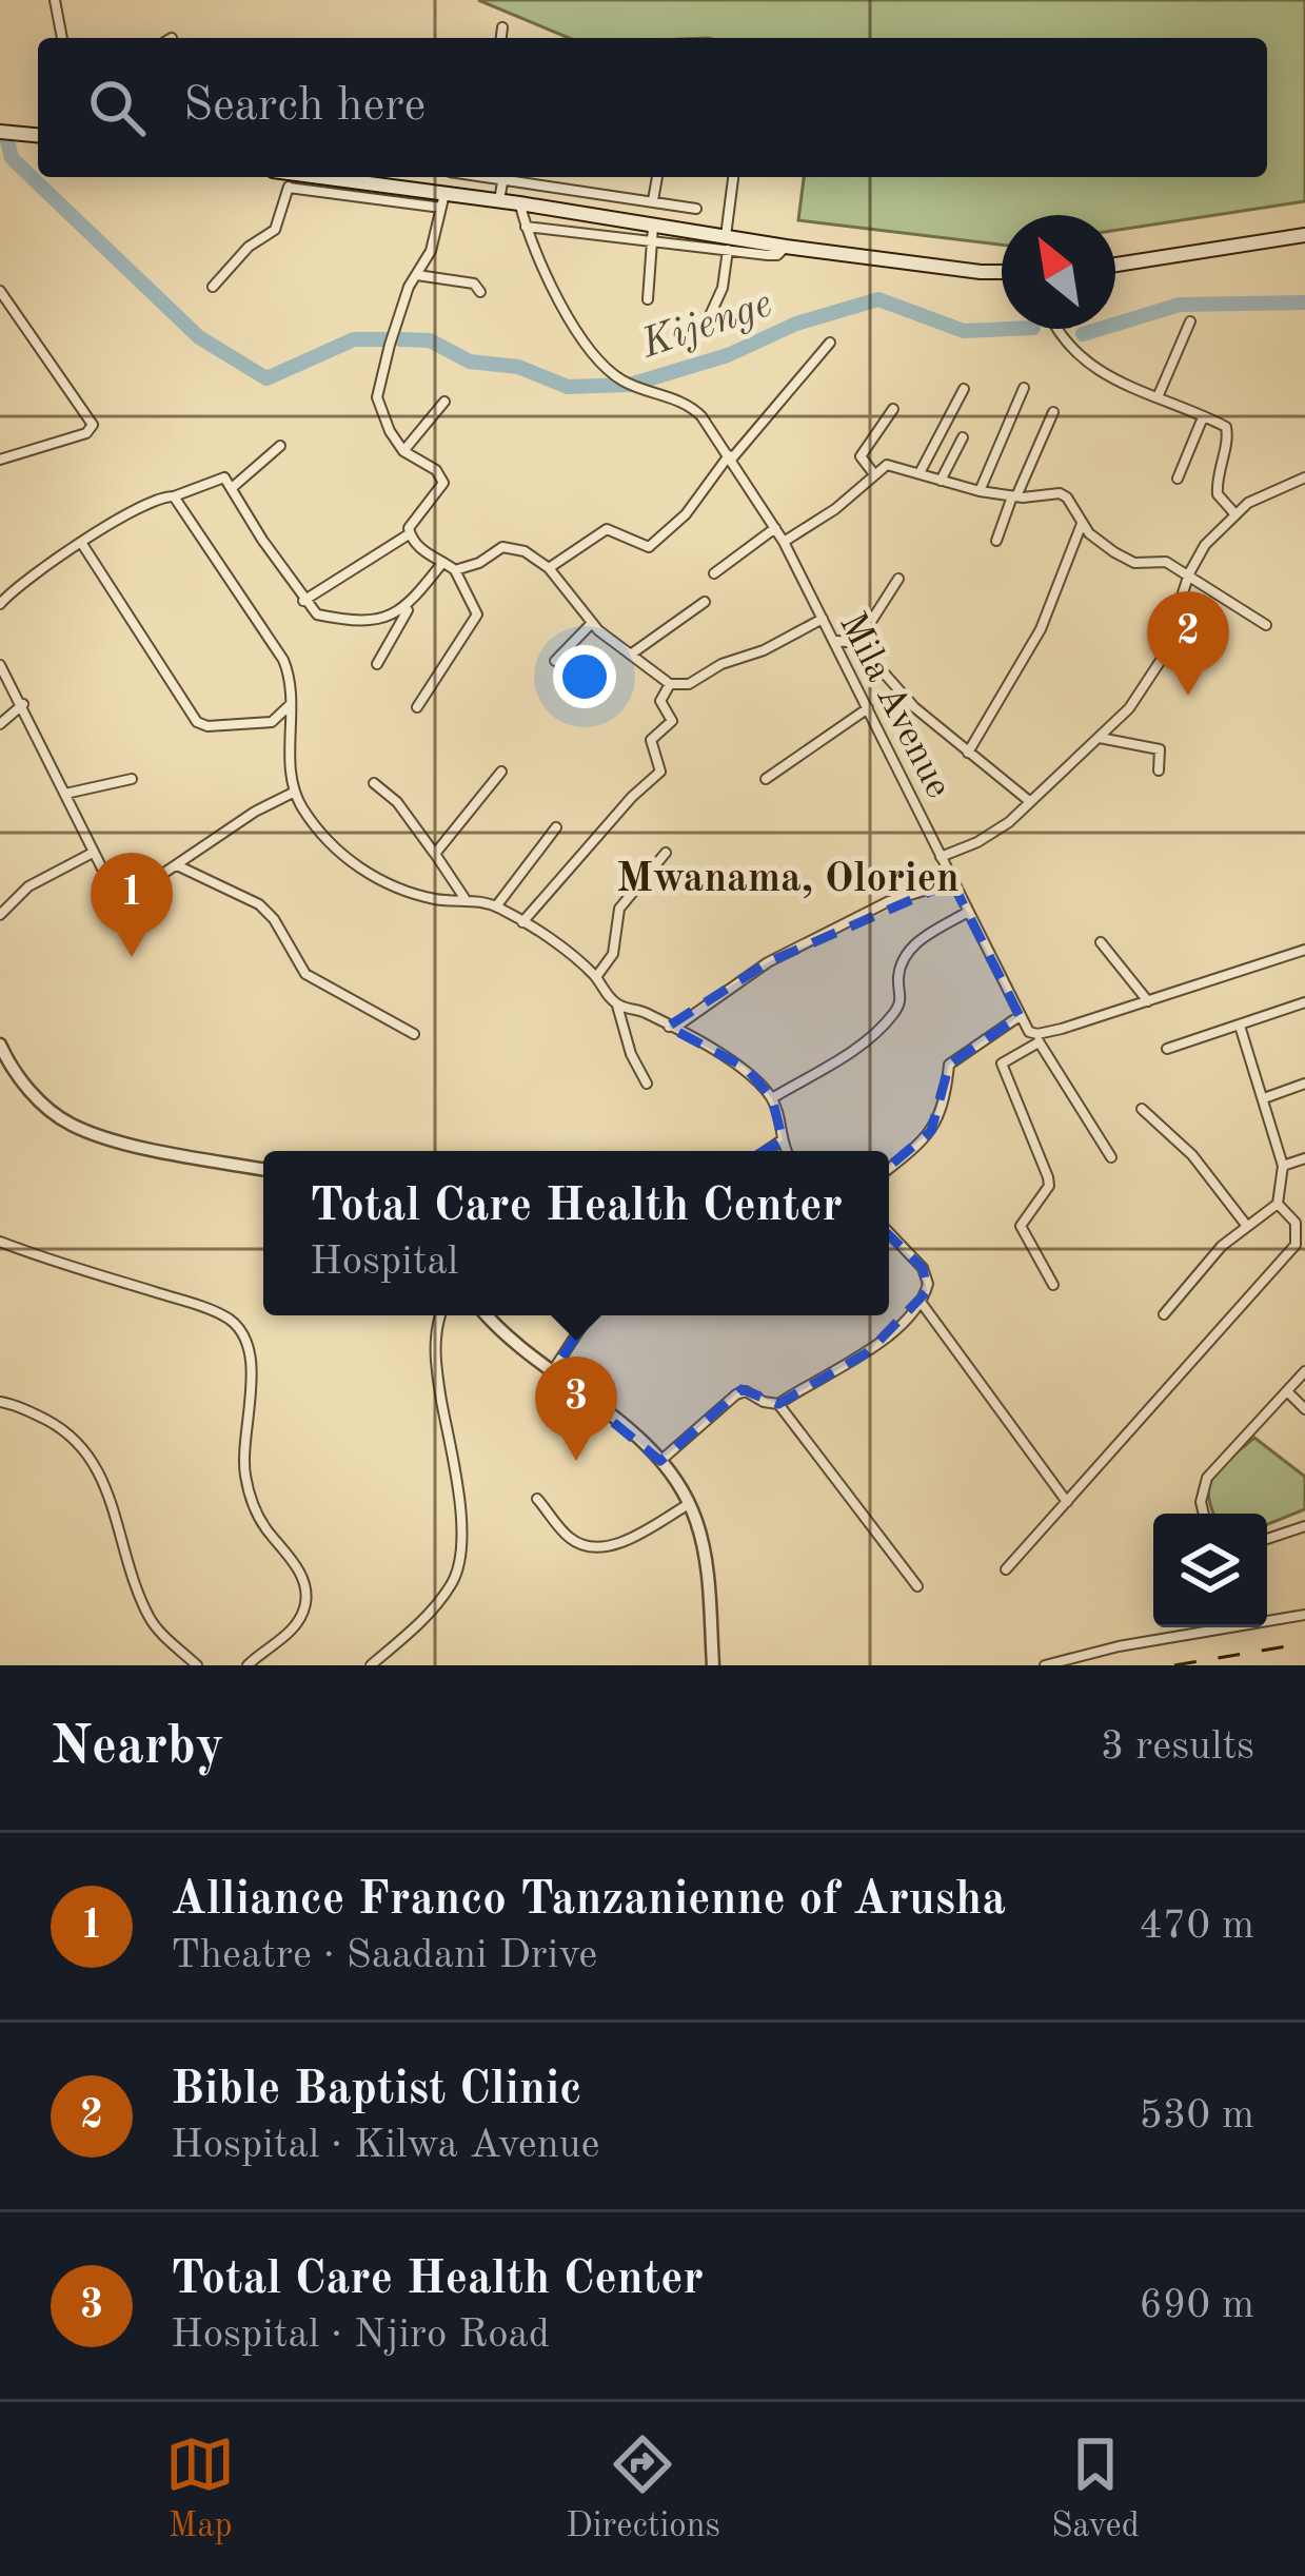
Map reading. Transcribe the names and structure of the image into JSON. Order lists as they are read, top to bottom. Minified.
{"streets":{"street":["Mila Avenue"]},"districts":["Mwanama, Olorien"],"water":["Kijenge"],"north":"top left","page":{"search":"Search here","pins":["2","1","3"],"popup":["Total Care Health Center","Hospital"],"heading":["Nearby","3 results"],"list":[{"mark":"1","name":"Alliance Franco Tanzanienne of Arusha","note":"Theatre · Saadani Drive","value":"470 m"},{"mark":"2","name":"Bible Baptist Clinic","note":"Hospital · Kilwa Avenue","value":"530 m"},{"mark":"3","name":"Total Care Health Center","note":"Hospital · Njiro Road","value":"690 m"}],"nav":["Map","Directions","Saved"]}}
